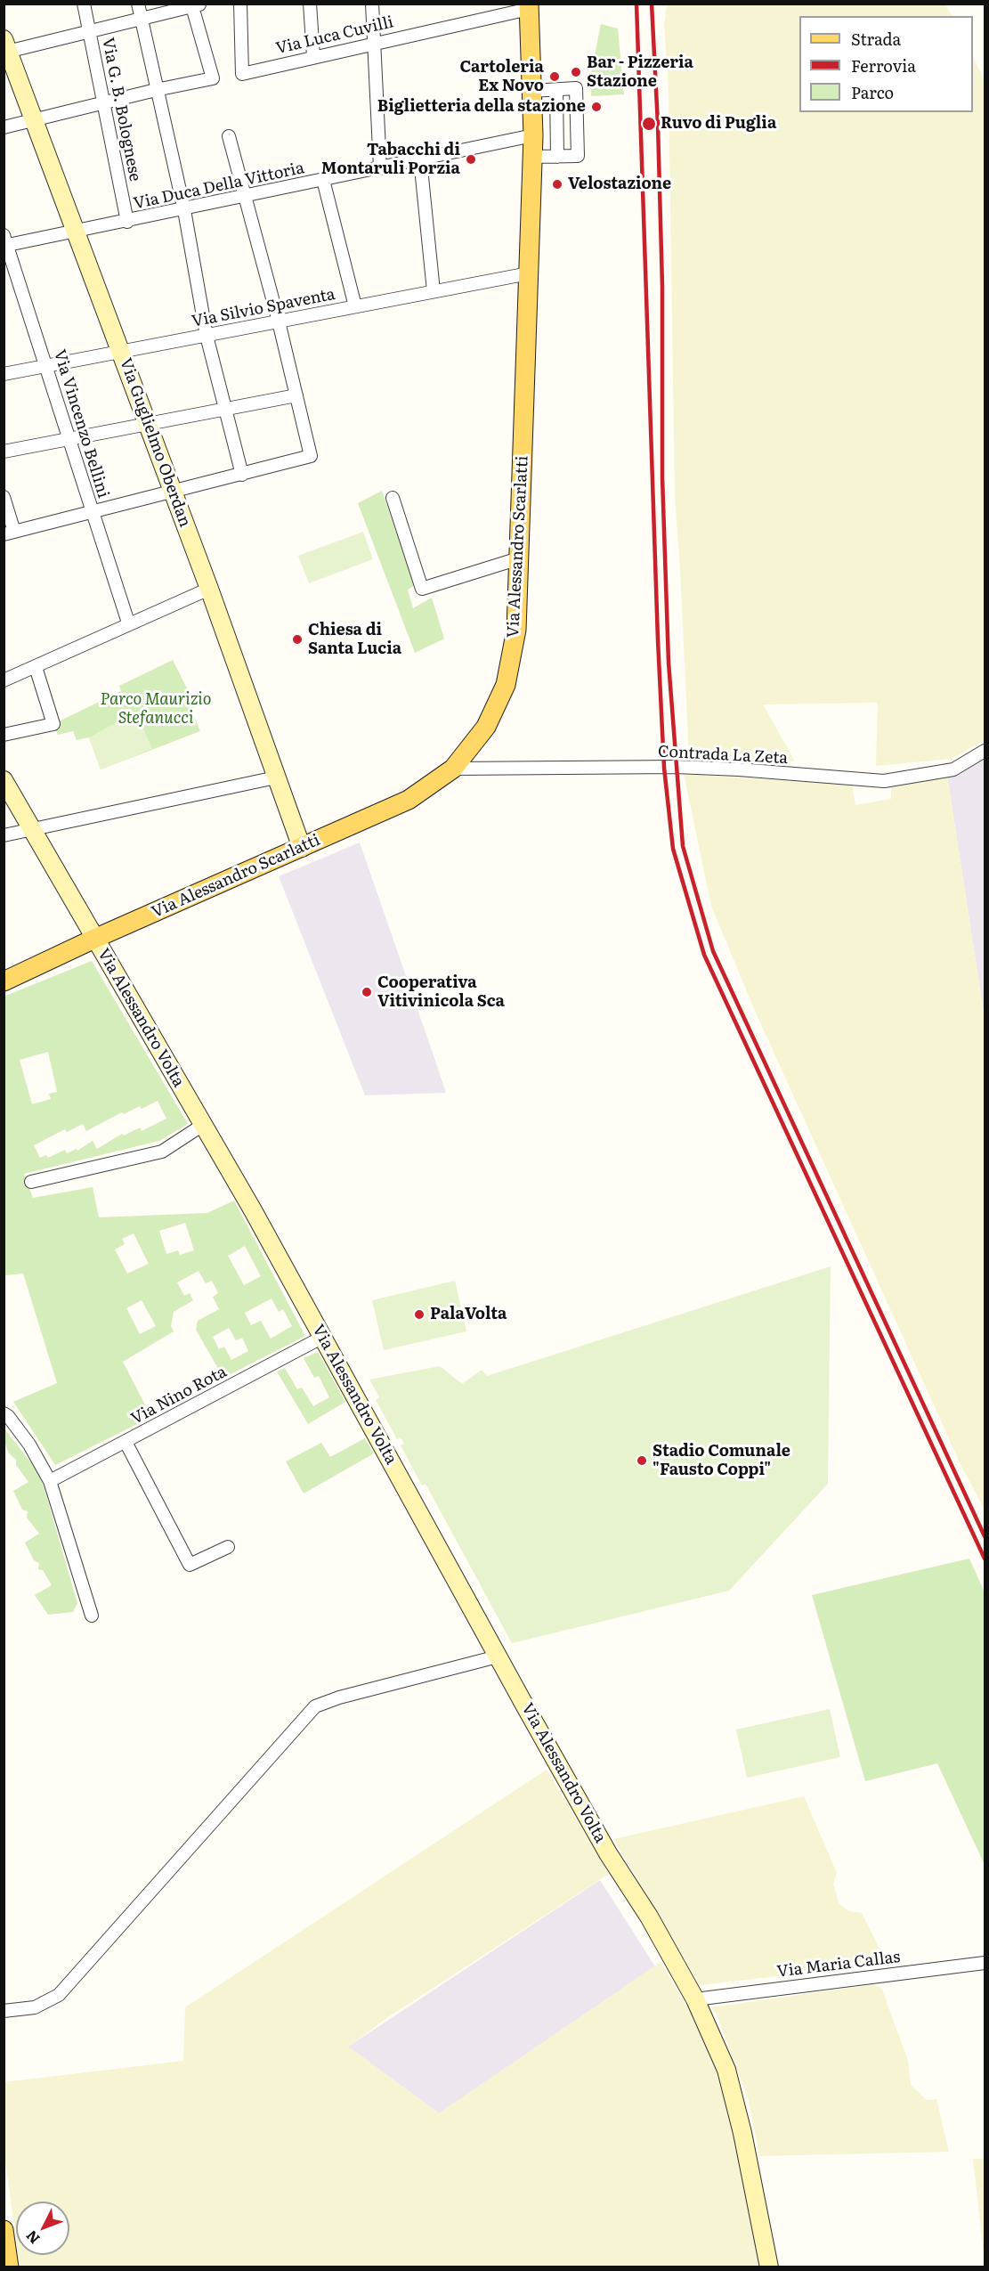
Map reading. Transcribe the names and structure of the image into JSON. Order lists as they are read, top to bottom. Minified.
{"streets":{"main road":["Via Alessandro Scarlatti"],"street":["Via Luca Cuvilli","Via G. B. Bolognese","Via Duca Della Vittoria","Via Silvio Spaventa","Via Vincenzo Bellini","Via Guglielmo Oberdan","Contrada La Zeta","Via Alessandro Volta","Via Nino Rota","Via Maria Callas"]},"crossings":[["Via Luca Cuvilli","Via Alessandro Scarlatti"],["Via G. B. Bolognese","Via Duca Della Vittoria"],["Via Duca Della Vittoria","Via Vincenzo Bellini"],["Via Duca Della Vittoria","Via Guglielmo Oberdan"],["Via Duca Della Vittoria","Via Alessandro Scarlatti"],["Via Silvio Spaventa","Via Vincenzo Bellini"],["Via Silvio Spaventa","Via Guglielmo Oberdan"],["Via Silvio Spaventa","Via Alessandro Scarlatti"],["Via Guglielmo Oberdan","Via Alessandro Scarlatti"],["Via Alessandro Scarlatti","Contrada La Zeta"],["Via Alessandro Scarlatti","Via Alessandro Volta"],["Via Alessandro Volta","Via Nino Rota"],["Via Alessandro Volta","Via Maria Callas"]],"parks":["Parco Maurizio Stefanucci"],"places":["Bar - Pizzeria Stazione","Cartoleria Ex Novo","Biglietteria della stazione","Ruvo di Puglia","Tabacchi di Montaruli Porzia","Velostazione","Chiesa di Santa Lucia","Cooperativa Vitivinicola Sca","PalaVolta","Stadio Comunale \"Fausto Coppi\""],"legend":["Strada","Ferrovia","Parco"],"north":"bottom left"}
